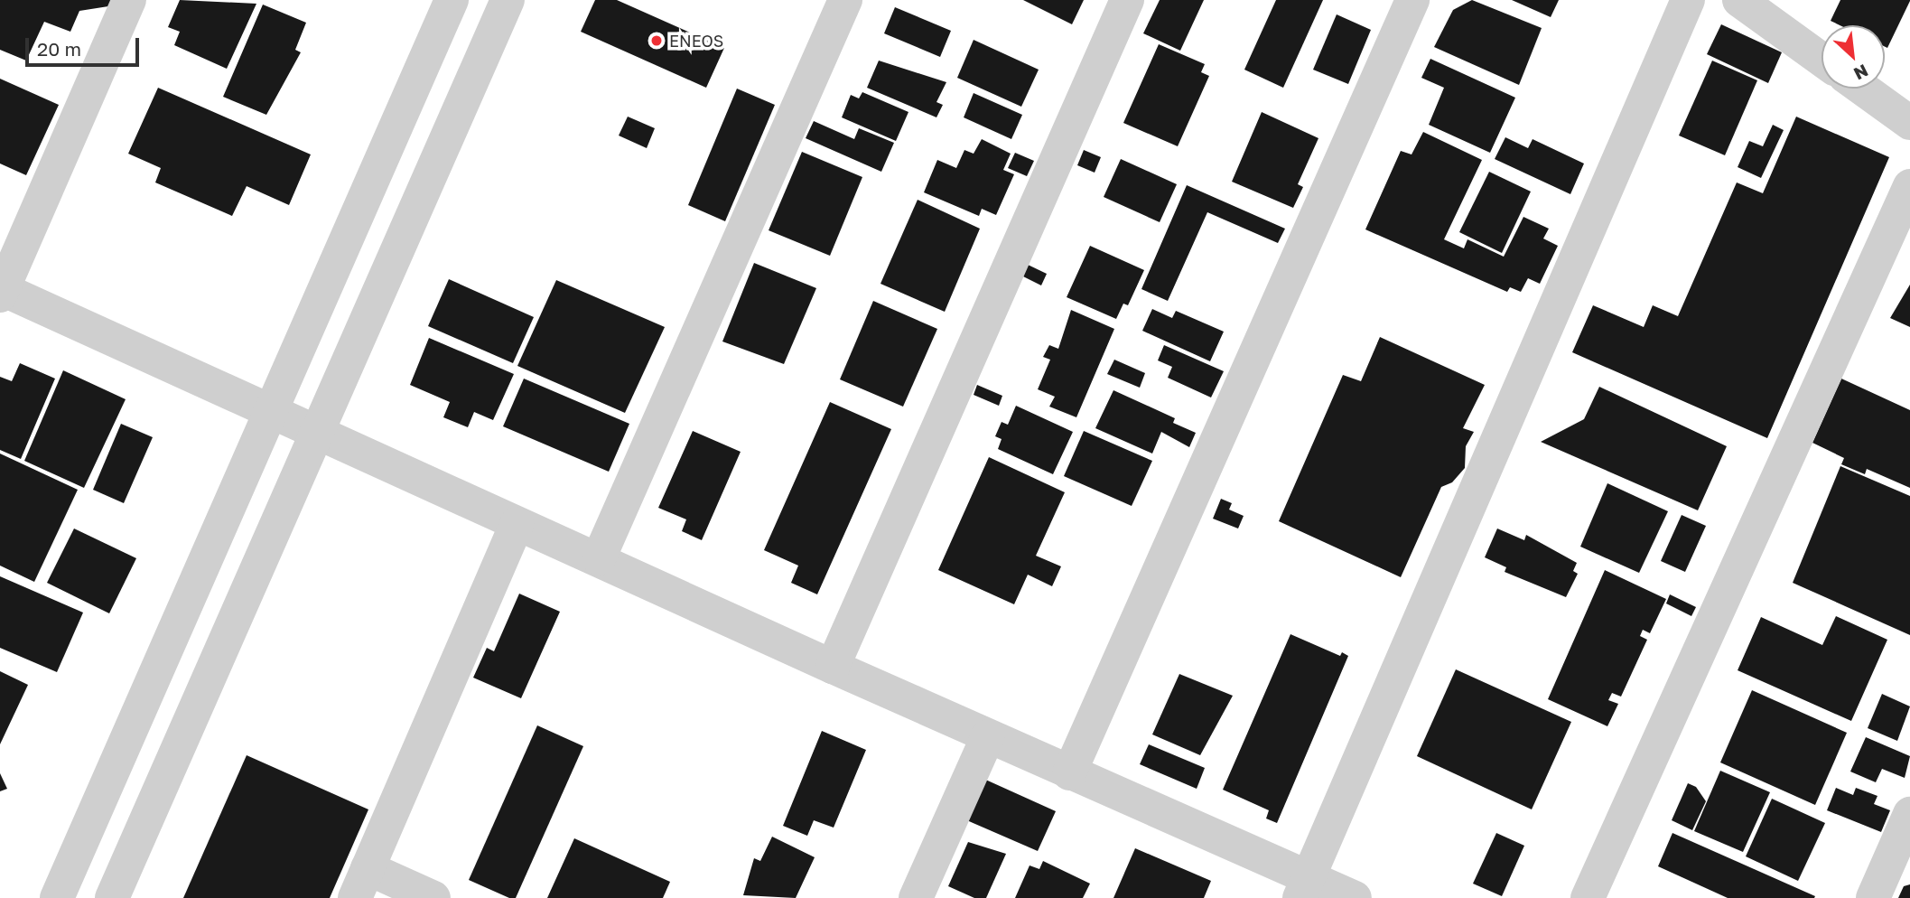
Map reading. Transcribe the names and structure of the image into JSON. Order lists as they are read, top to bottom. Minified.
{"places":["ENEOS"],"scale_bar":"20 m","north":"bottom right"}
